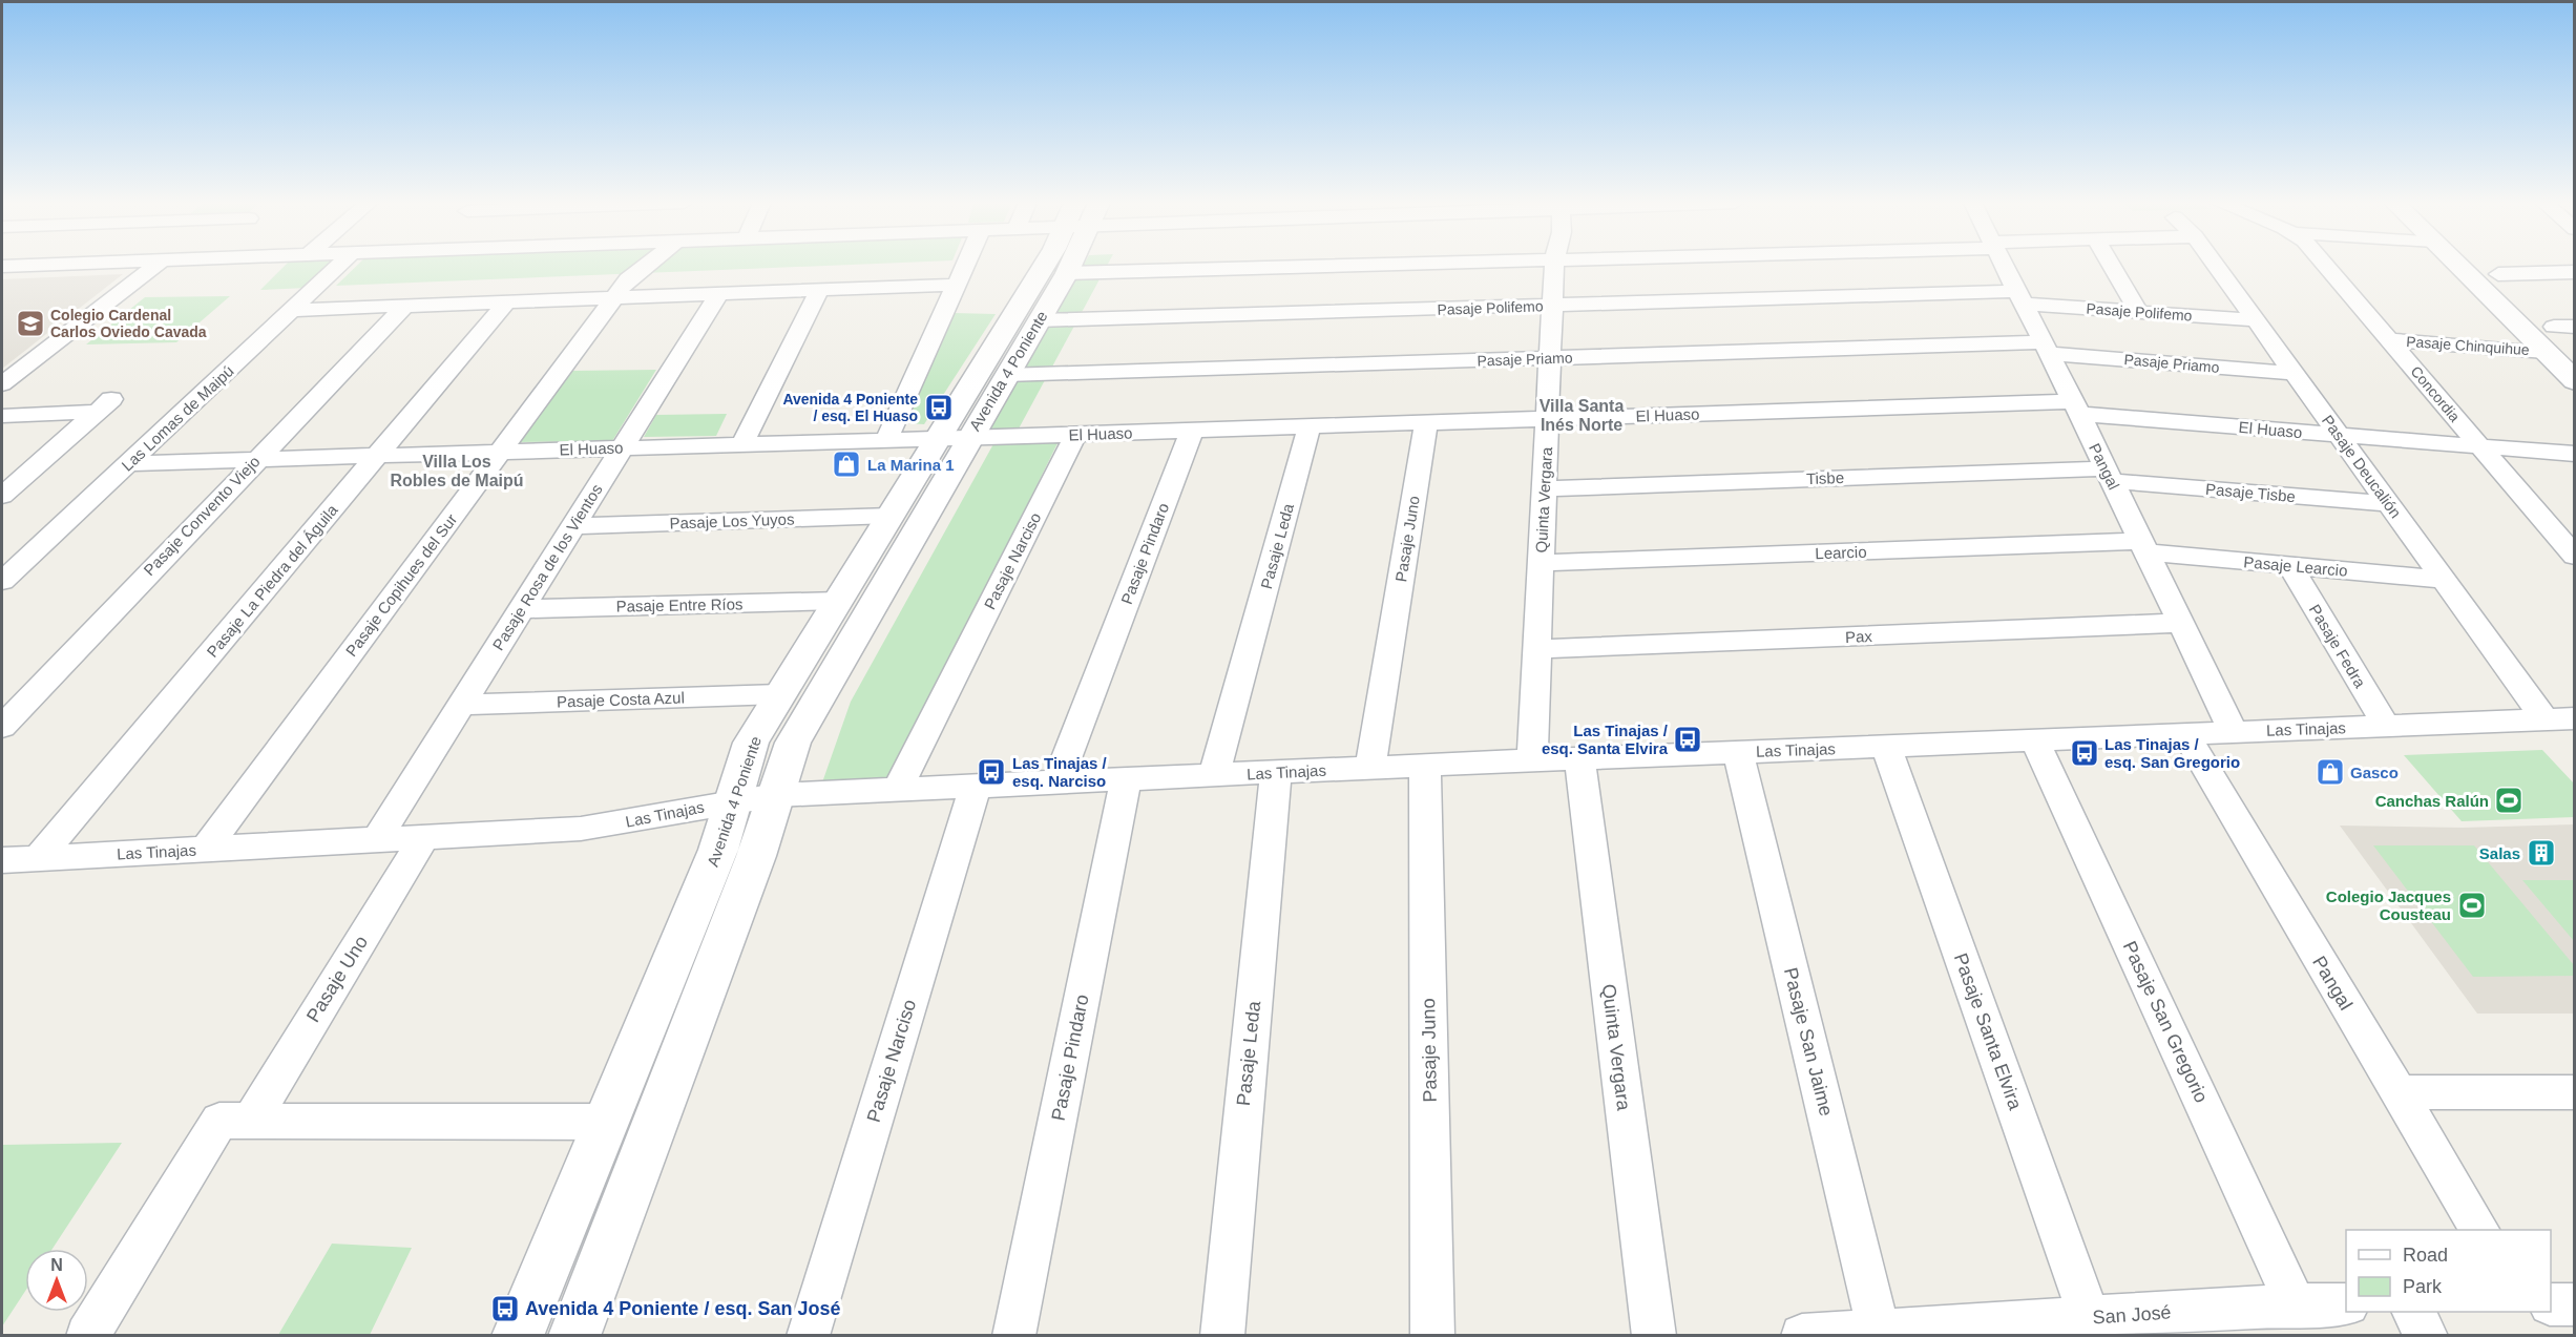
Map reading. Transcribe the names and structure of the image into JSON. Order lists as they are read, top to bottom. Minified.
{"streets":{"street":["Pasaje Polifemo","Pasaje Chinquihue","Pasaje Priamo","Avenida 4 Poniente","Concordia","El Huaso","Las Lomas de Maipú","Pangal","Pasaje Deucalión","Tisbe","Pasaje Tisbe","Quinta Vergara","Pasaje Convento Viejo","Pasaje Los Yuyos","Pasaje Juno","Pasaje Leda","Learcio","Pasaje Pindaro","Pasaje Narciso","Pasaje Learcio","Pasaje Rosa de los Vientos","Pasaje La Piedra del Águila","Pasaje Copihues del Sur","Pasaje Entre Ríos","Pax","Pasaje Fedra","Pasaje Costa Azul","Las Tinajas","Pasaje Uno","Pasaje San Gregorio","Pasaje Santa Elvira","Pasaje San Jaime","San José"]},"crossings":[["Pasaje Polifemo","Avenida 4 Poniente"],["Pasaje Polifemo","Pangal"],["Pasaje Polifemo","Pasaje Deucalión"],["Pasaje Polifemo","Quinta Vergara"],["Pasaje Chinquihue","Concordia"],["Pasaje Priamo","Avenida 4 Poniente"],["Pasaje Priamo","Pangal"],["Pasaje Priamo","Pasaje Deucalión"],["Pasaje Priamo","Quinta Vergara"],["Avenida 4 Poniente","El Huaso"],["Avenida 4 Poniente","Pasaje Los Yuyos"],["Avenida 4 Poniente","Pasaje Entre Ríos"],["Avenida 4 Poniente","Pasaje Costa Azul"],["Avenida 4 Poniente","Las Tinajas"],["Concordia","El Huaso"],["El Huaso","Las Lomas de Maipú"],["El Huaso","Pangal"],["El Huaso","Pasaje Deucalión"],["El Huaso","Quinta Vergara"],["El Huaso","Pasaje Convento Viejo"],["El Huaso","Pasaje Juno"],["El Huaso","Pasaje Leda"],["El Huaso","Pasaje Pindaro"],["El Huaso","Pasaje Narciso"],["El Huaso","Pasaje Rosa de los Vientos"],["El Huaso","Pasaje La Piedra del Águila"],["El Huaso","Pasaje Copihues del Sur"],["Pangal","Tisbe"],["Pangal","Pasaje Tisbe"],["Pangal","Learcio"],["Pangal","Pasaje Learcio"],["Pangal","Pax"],["Pangal","Las Tinajas"],["Pasaje Deucalión","Pasaje Tisbe"],["Pasaje Deucalión","Pasaje Learcio"],["Pasaje Deucalión","Las Tinajas"],["Tisbe","Pasaje Tisbe"],["Tisbe","Quinta Vergara"],["Quinta Vergara","Learcio"],["Quinta Vergara","Pax"],["Quinta Vergara","Las Tinajas"],["Pasaje Los Yuyos","Pasaje Rosa de los Vientos"],["Pasaje Juno","Las Tinajas"],["Pasaje Leda","Las Tinajas"],["Learcio","Pasaje Learcio"],["Pasaje Pindaro","Las Tinajas"],["Pasaje Narciso","Las Tinajas"],["Pasaje Learcio","Pasaje Fedra"],["Pasaje Rosa de los Vientos","Pasaje Entre Ríos"],["Pasaje Rosa de los Vientos","Pasaje Costa Azul"],["Pasaje Rosa de los Vientos","Las Tinajas"],["Pasaje La Piedra del Águila","Las Tinajas"],["Pasaje Copihues del Sur","Las Tinajas"],["Pasaje Fedra","Las Tinajas"],["Las Tinajas","Pasaje Uno"],["Las Tinajas","Pasaje San Gregorio"],["Las Tinajas","Pasaje Santa Elvira"],["Las Tinajas","Pasaje San Jaime"],["Pasaje San Gregorio","San José"],["Pasaje Santa Elvira","San José"],["Pasaje San Jaime","San José"]],"districts":["Villa Santa Inés Norte","Villa Los Robles de Maipú"],"places":{"school or university":["Colegio Cardenal Carlos Oviedo Cavada"],"bus stop":["Avenida 4 Poniente / esq. El Huaso","Las Tinajas / esq. Santa Elvira","Las Tinajas / esq. San Gregorio","Las Tinajas / esq. Narciso","Avenida 4 Poniente / esq. San José"],"shop":["La Marina 1","Gasco"],"sports":["Canchas Ralún","Colegio Jacques Cousteau"],"building":["Salas"]},"legend":["Road","Park"],"north":"top"}
